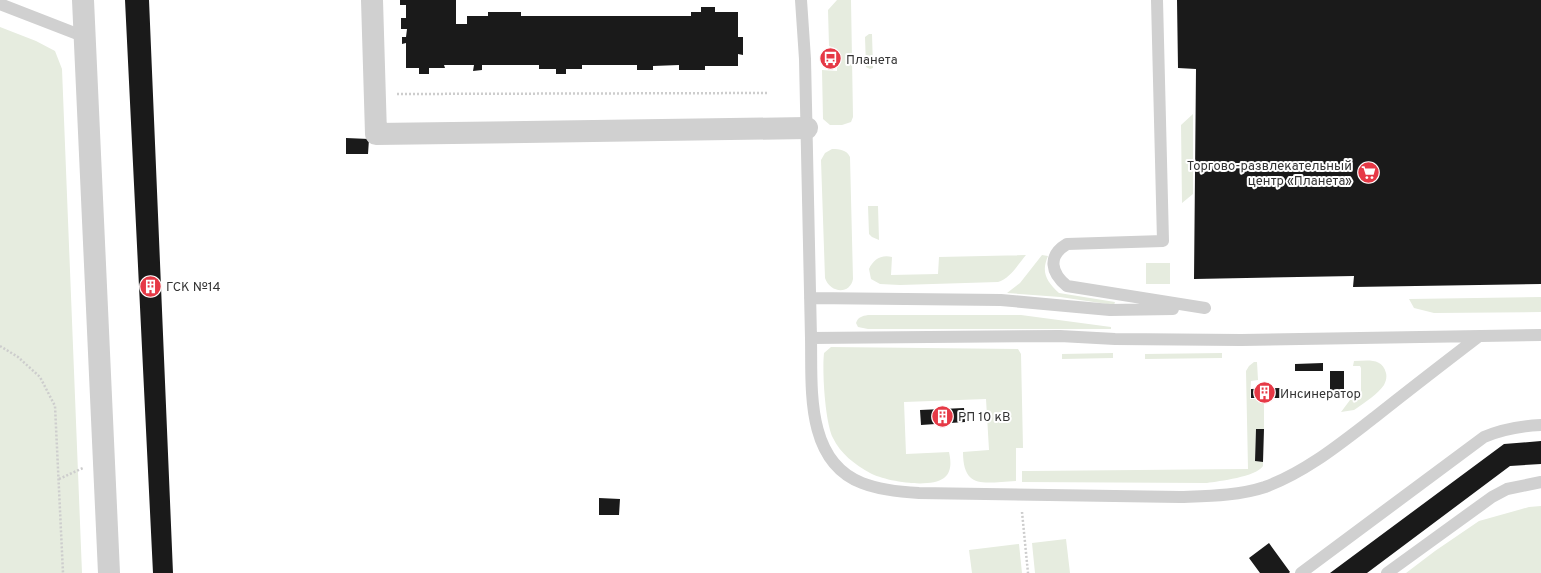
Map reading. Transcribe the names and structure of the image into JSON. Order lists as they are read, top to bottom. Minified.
{"places":{"bus stop":["Планета"],"supermarket":["Торгово-развлекательный центр «Планета»"],"building":["ГСК №14","Инсинератор","РП 10 кВ"]}}
